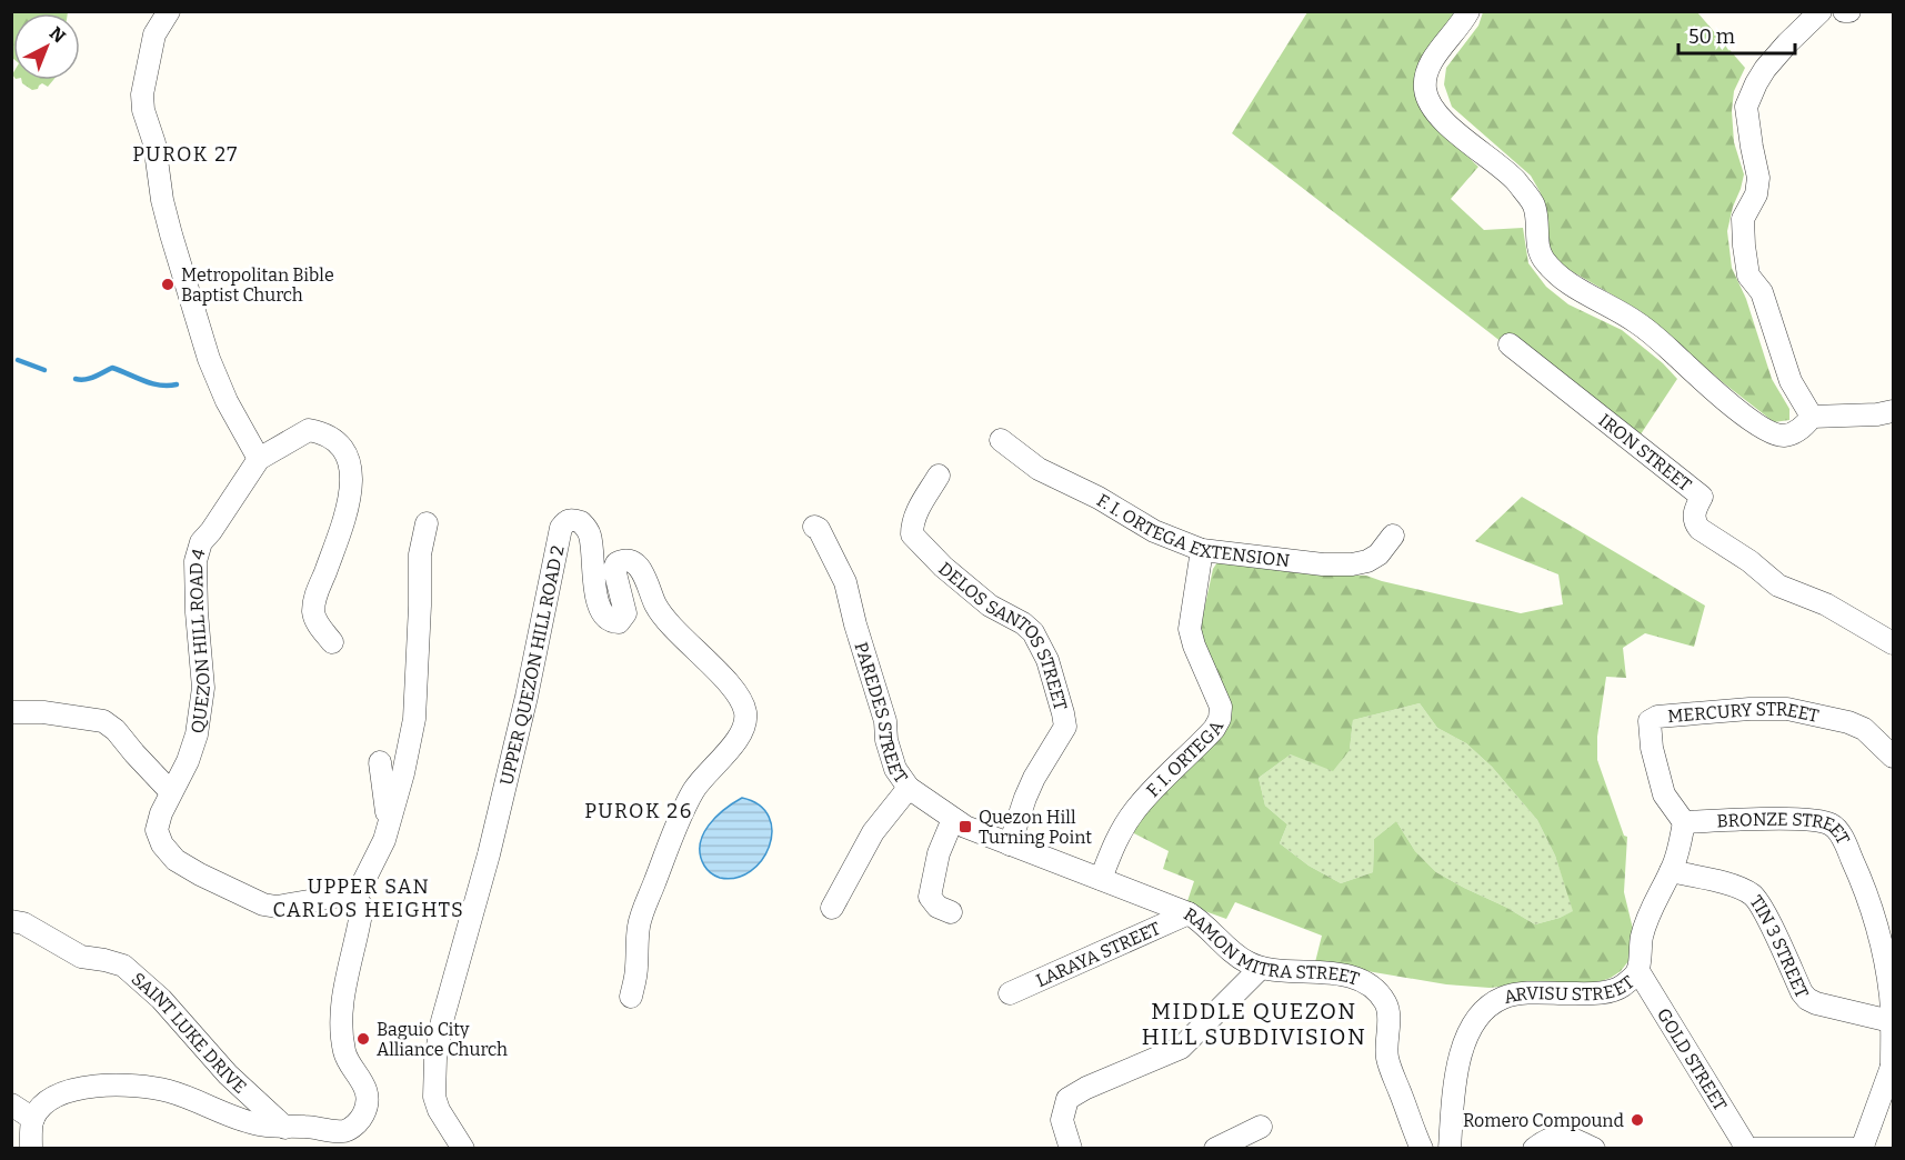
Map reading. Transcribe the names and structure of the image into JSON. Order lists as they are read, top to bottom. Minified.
{"streets":{"street":["IRON STREET","F. I. ORTEGA EXTENSION","DELOS SANTOS STREET","QUEZON HILL ROAD 4","UPPER QUEZON HILL ROAD 2","PAREDES STREET","MERCURY STREET","F. I. ORTEGA","BRONZE STREET","RAMON MITRA STREET","TIN 3 STREET","LARAYA STREET","ARVISU STREET","SAINT LUKE DRIVE","GOLD STREET"]},"crossings":[["F. I. ORTEGA EXTENSION","F. I. ORTEGA"],["DELOS SANTOS STREET","PAREDES STREET"],["DELOS SANTOS STREET","RAMON MITRA STREET"],["PAREDES STREET","RAMON MITRA STREET"],["MERCURY STREET","BRONZE STREET"],["MERCURY STREET","ARVISU STREET"],["F. I. ORTEGA","RAMON MITRA STREET"],["BRONZE STREET","TIN 3 STREET"],["BRONZE STREET","ARVISU STREET"],["RAMON MITRA STREET","LARAYA STREET"],["TIN 3 STREET","ARVISU STREET"],["ARVISU STREET","GOLD STREET"]],"districts":["PUROK 27","PUROK 26","UPPER SAN CARLOS HEIGHTS","MIDDLE QUEZON HILL SUBDIVISION"],"places":{"other":["Metropolitan Bible Baptist Church","Baguio City Alliance Church","Romero Compound"],"transit":["Quezon Hill Turning Point"]},"scale_bar":"50 m","north":"top right"}
